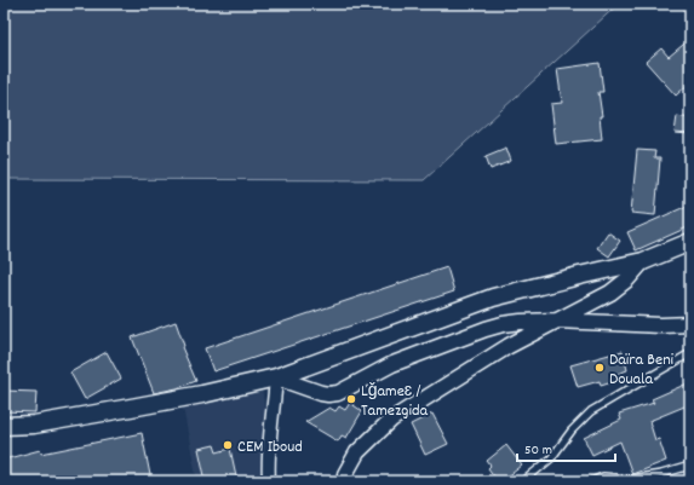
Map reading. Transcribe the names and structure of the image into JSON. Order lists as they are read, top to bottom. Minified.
{"places":["Daïra Beni Douala","Lǧameɛ / Tamezgida","CEM Iboud"],"scale_bar":"50 m"}
